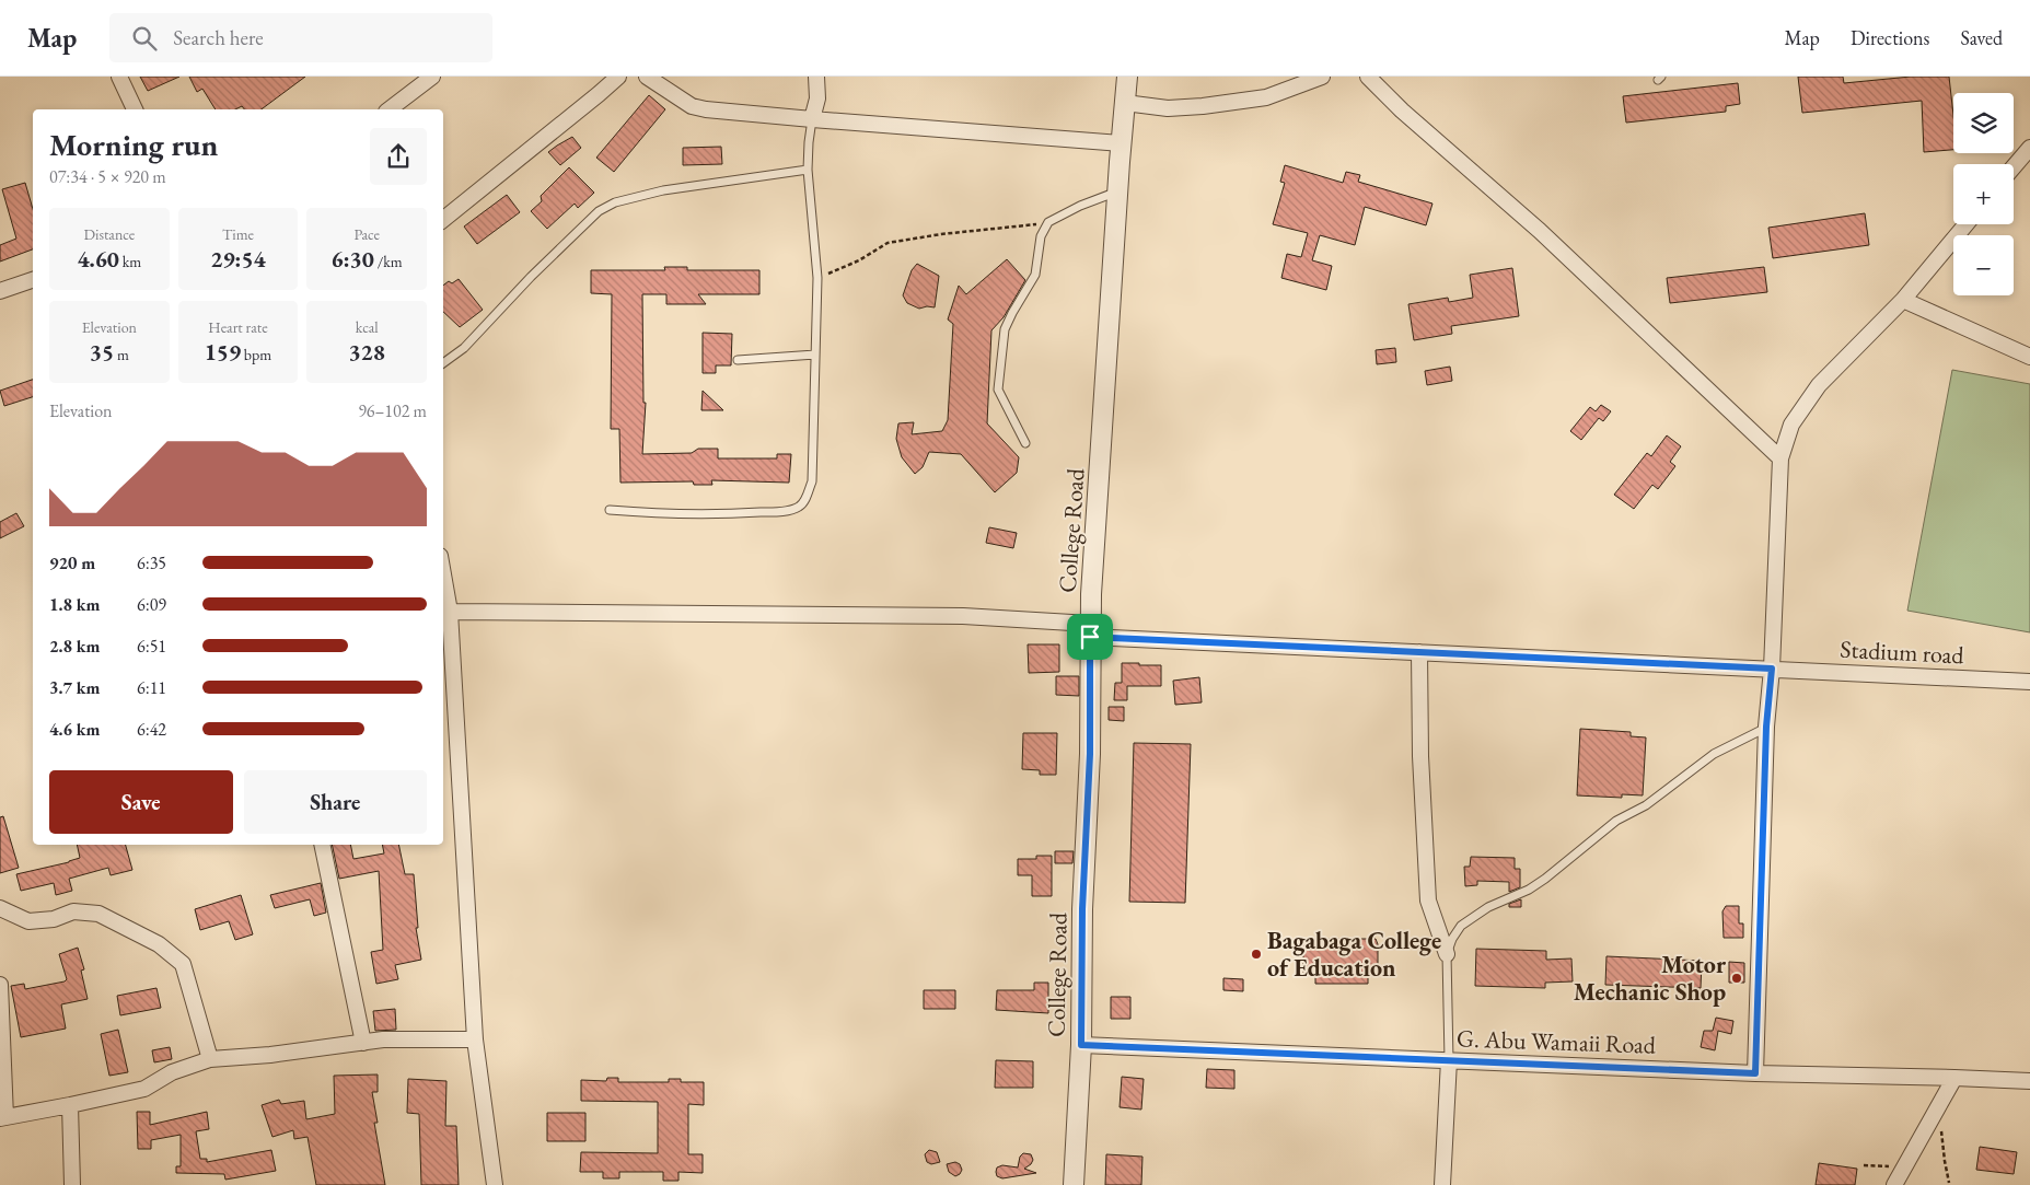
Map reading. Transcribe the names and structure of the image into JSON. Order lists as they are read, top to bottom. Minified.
{"streets":{"street":["College Road","Stadium road","G. Abu Wamaii Road"]},"crossings":[["College Road","Stadium road"],["College Road","G. Abu Wamaii Road"]],"places":["Bagabaga College of Education","Motor Mechanic Shop"],"page":{"header":"Map","search":"Search here","nav":["Map","Directions","Saved"],"map_buttons":["+","−"],"heading":["Morning run","07:34 · 5 × 920 m"],"stats":[["Distance","4.60 km"],["Time","29:54"],["Pace","6:30 /km"],["Elevation","35 m"],["Heart rate","159 bpm"],["kcal","328"]],"chart":["Elevation","96–102 m"],"list":[{"name":"920 m","note":"6:35"},{"name":"1.8 km","note":"6:09"},{"name":"2.8 km","note":"6:51"},{"name":"3.7 km","note":"6:11"},{"name":"4.6 km","note":"6:42"}],"buttons":["Save","Share"]}}
